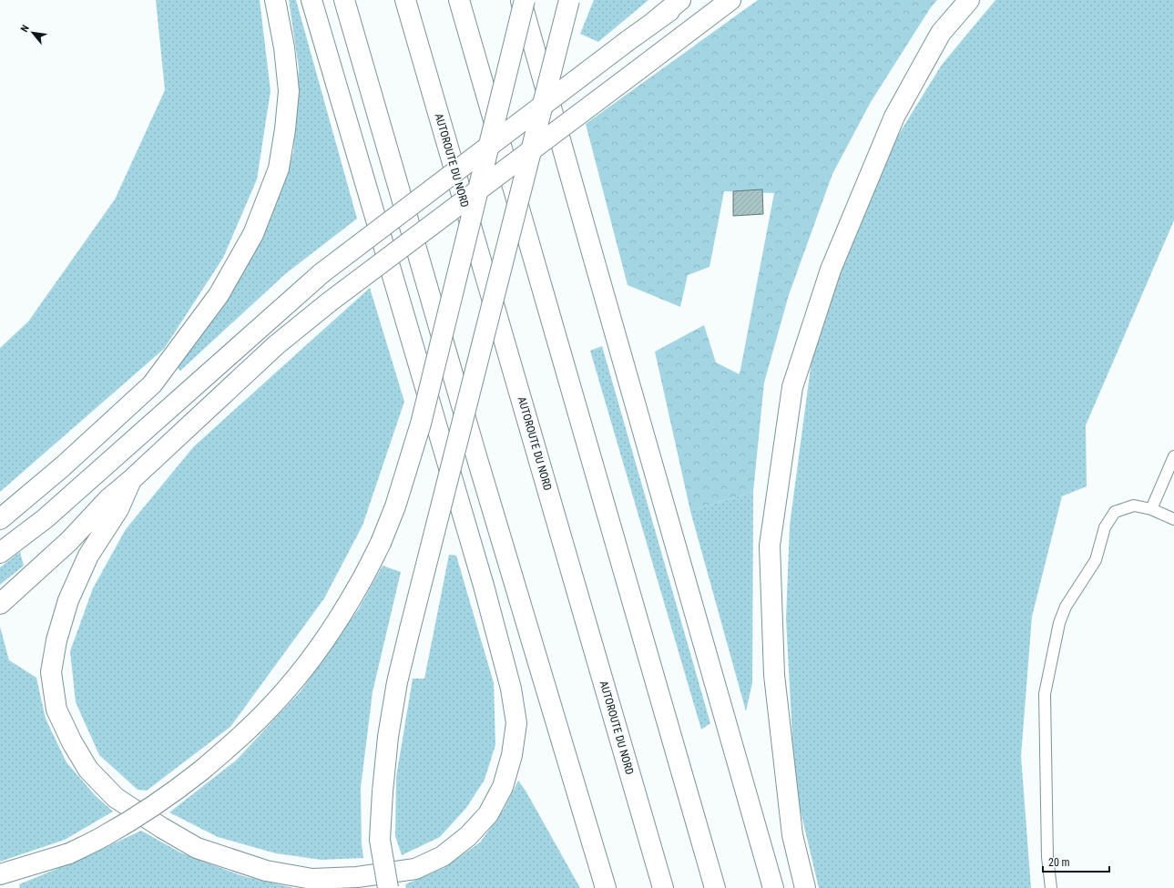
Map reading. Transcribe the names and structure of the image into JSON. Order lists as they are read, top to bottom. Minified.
{"streets":{"highway":["AUTOROUTE DU NORD"]},"scale_bar":"20 m","north":"top left"}
